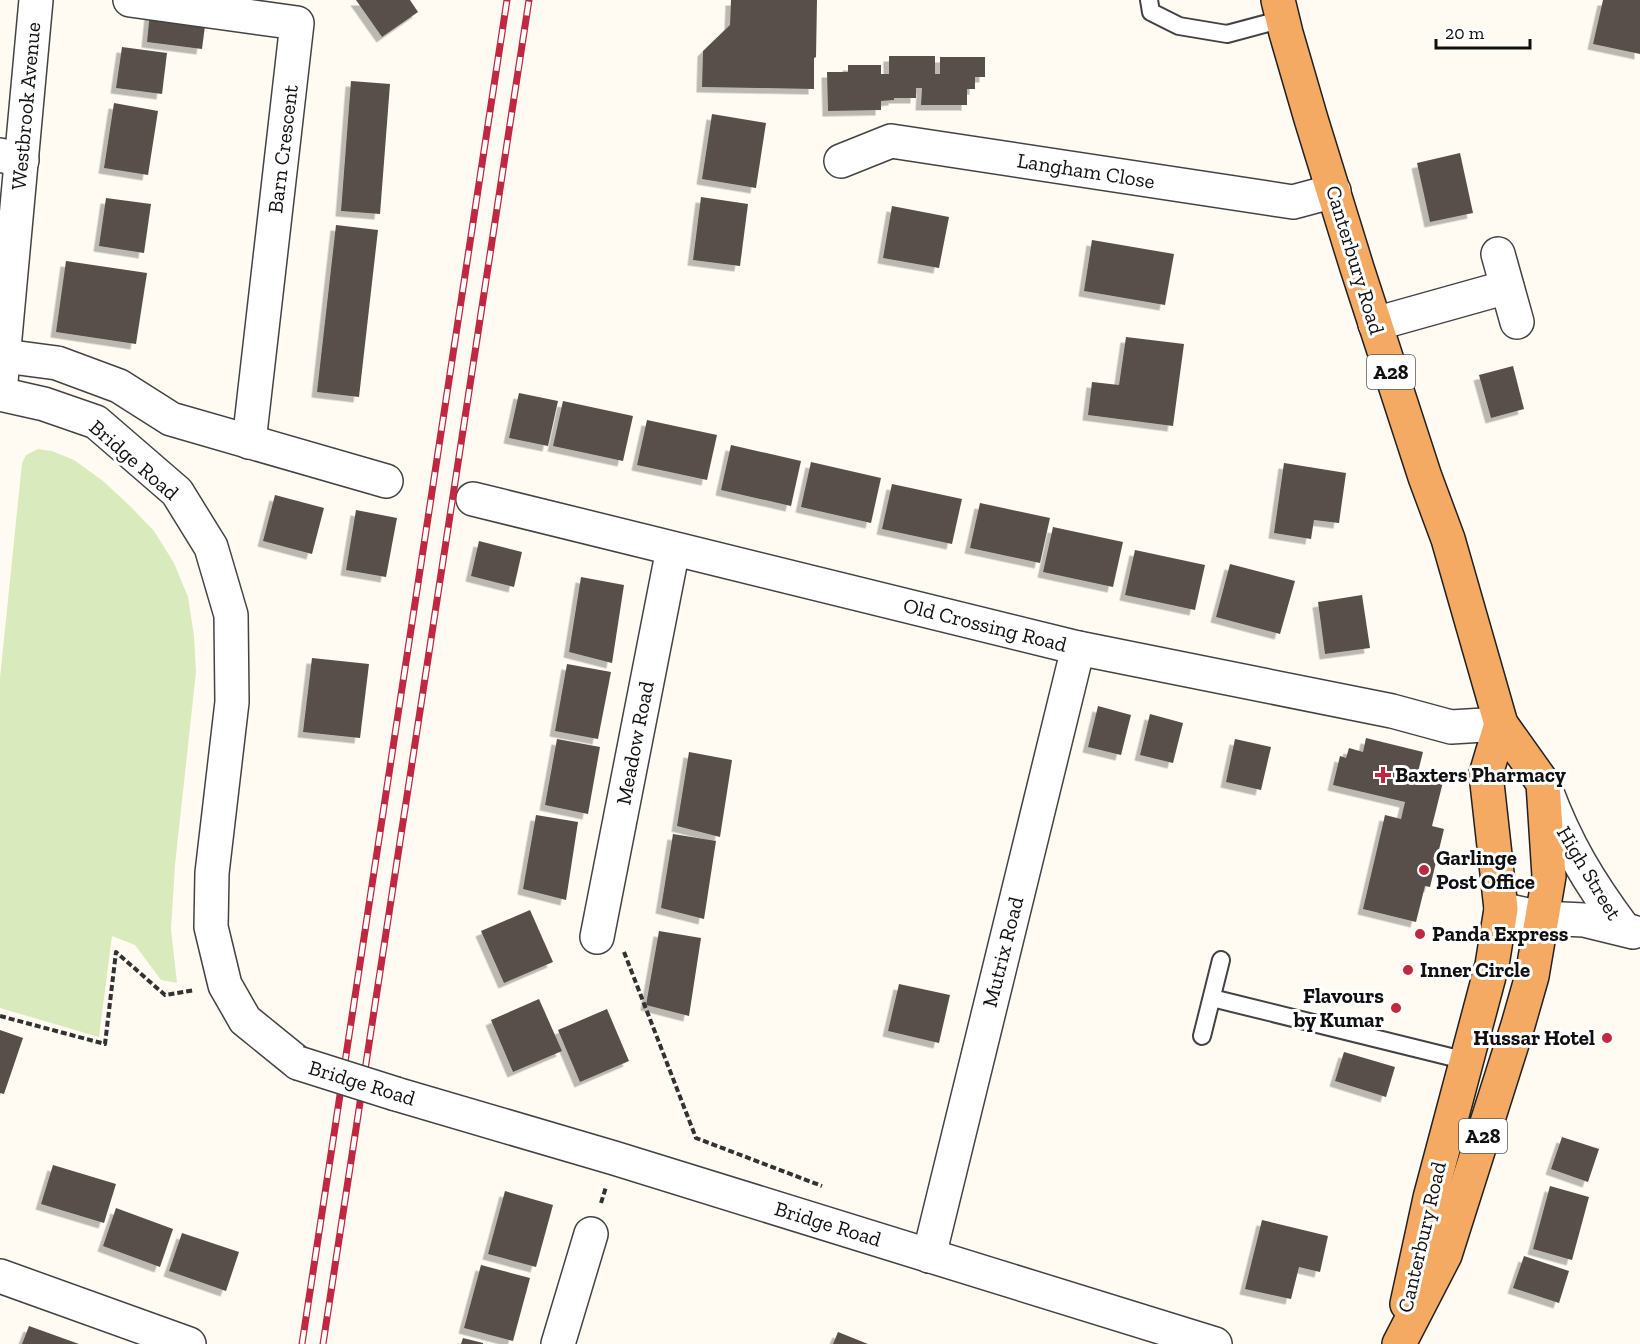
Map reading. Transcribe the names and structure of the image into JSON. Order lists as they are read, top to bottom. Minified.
{"streets":{"highway":["Canterbury Road","A28"],"street":["Westbrook Avenue","Barn Crescent","Langham Close","Bridge Road","Old Crossing Road","Meadow Road","High Street","Mutrix Road"]},"crossings":[["Westbrook Avenue","Bridge Road"],["Langham Close","Canterbury Road"],["Canterbury Road","Old Crossing Road"],["Canterbury Road","High Street"],["Bridge Road","Mutrix Road"],["Old Crossing Road","Meadow Road"],["Old Crossing Road","Mutrix Road"]],"places":{"health":["Baxters Pharmacy"],"other":["Garlinge Post Office","Panda Express","Inner Circle","Flavours by Kumar","Hussar Hotel"]},"scale_bar":"20 m"}
